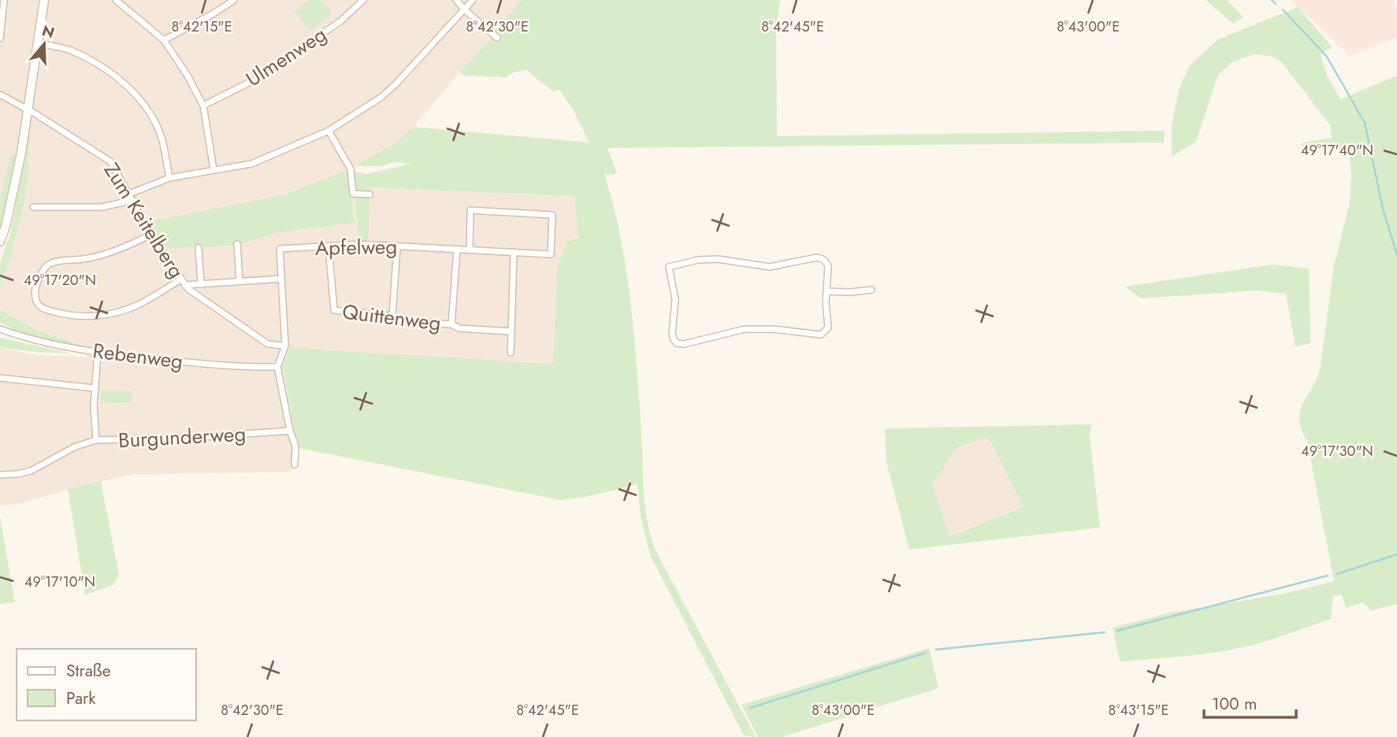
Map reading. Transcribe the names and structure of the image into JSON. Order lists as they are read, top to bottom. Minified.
{"streets":{"street":["Ulmenweg","Zum Keitelberg","Apfelweg","Quittenweg","Rebenweg","Burgunderweg"]},"crossings":[["Zum Keitelberg","Apfelweg"],["Apfelweg","Quittenweg"],["Apfelweg","Rebenweg"],["Rebenweg","Burgunderweg"]],"legend":["Straße","Park"],"scale_bar":"100 m","north":"top","coordinates":["8°42'15\"E","8°42'30\"E","8°42'45\"E","8°43'00\"E","49°17'40\"N","49°17'20\"N","49°17'30\"N","49°17'10\"N","8°43'15\"E"]}
